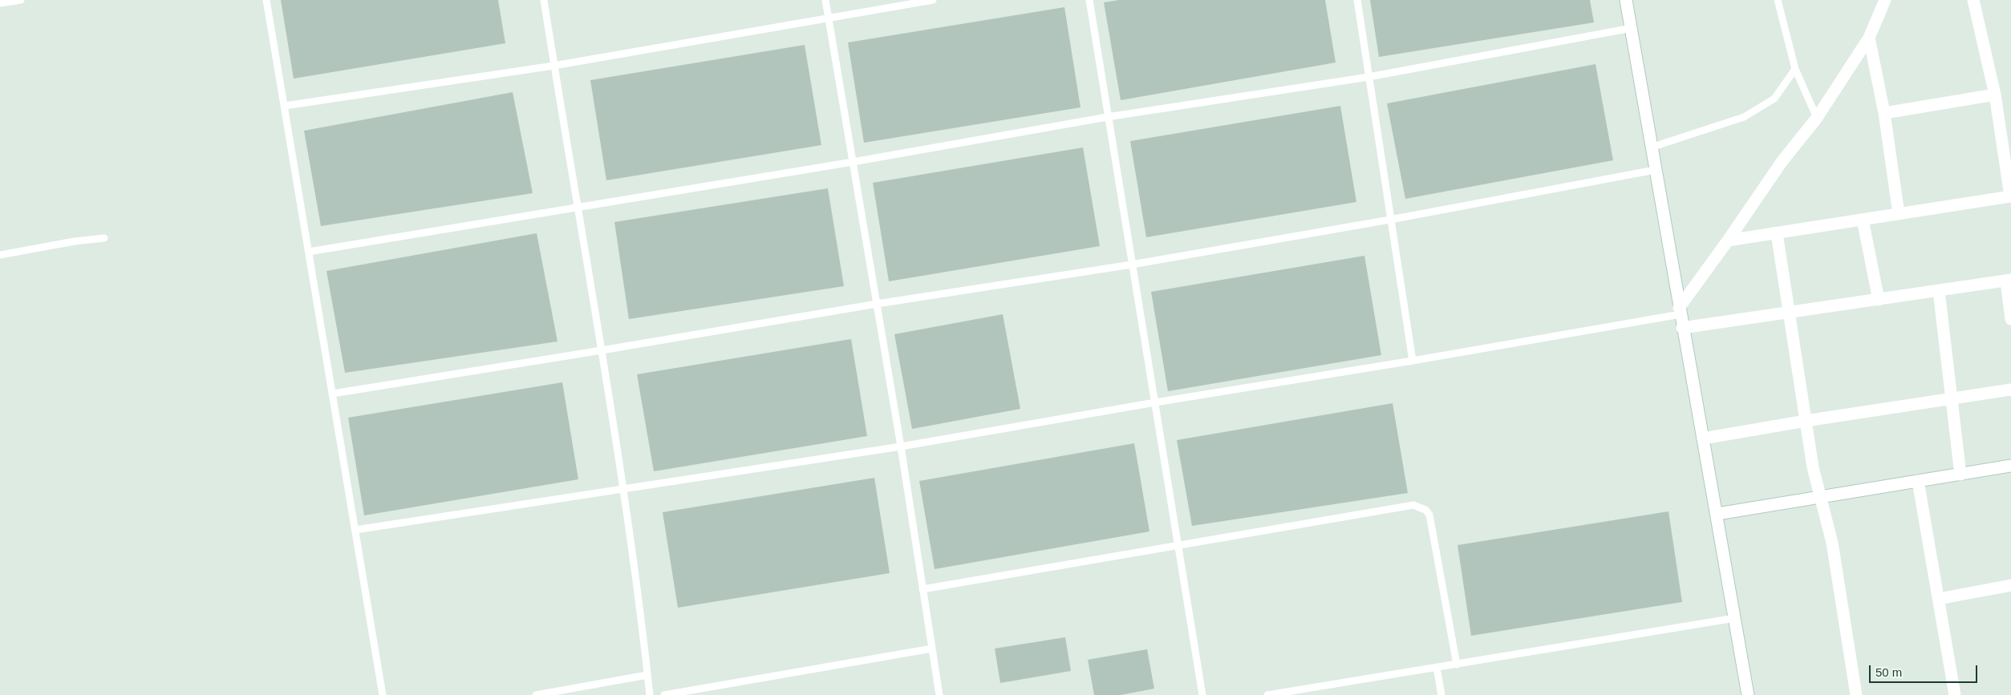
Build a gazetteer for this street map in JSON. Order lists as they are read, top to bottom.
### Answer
{
  "scale_bar": "50 m"
}
